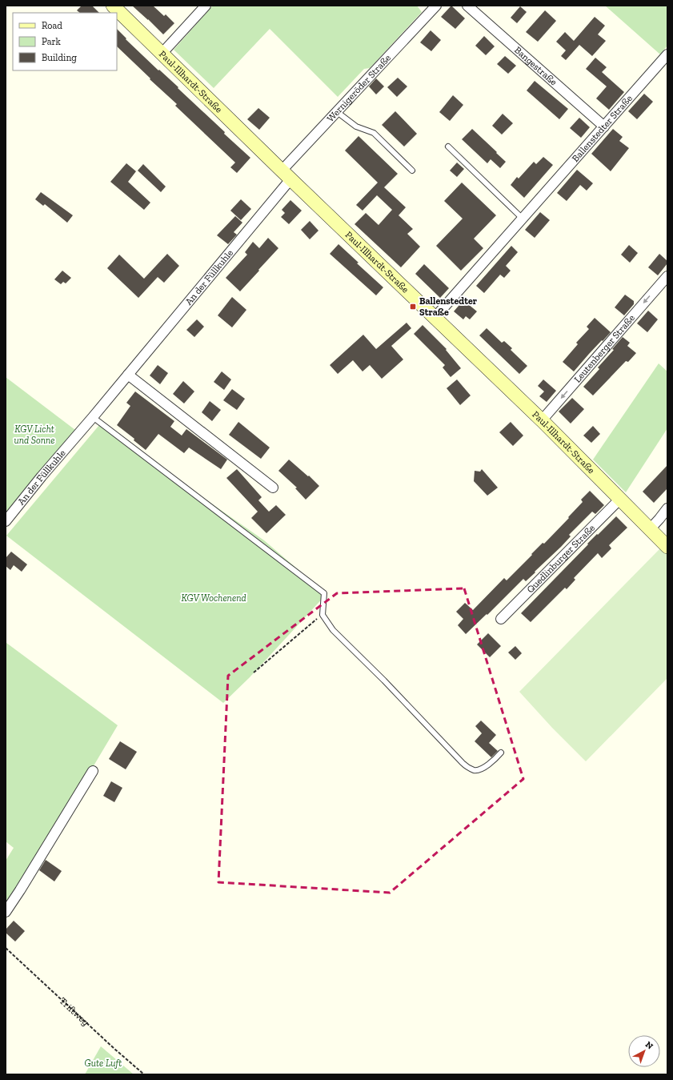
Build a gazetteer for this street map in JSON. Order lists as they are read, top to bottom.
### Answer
{
  "streets": {
    "street": [
      "Bangestraße",
      "Paul-Illhardt-Straße",
      "Wernigeröder Straße",
      "Ballenstedter Straße",
      "An der Füllkuhle",
      "Leutenberger Straße",
      "Quedlinburger Straße"
    ],
    "path": ["Triftweg"]
  },
  "crossings": [
    ["Bangestraße", "Ballenstedter Straße"],
    ["Paul-Illhardt-Straße", "Wernigeröder Straße"],
    ["Paul-Illhardt-Straße", "Ballenstedter Straße"],
    ["Paul-Illhardt-Straße", "An der Füllkuhle"],
    ["Paul-Illhardt-Straße", "Leutenberger Straße"],
    ["Paul-Illhardt-Straße", "Quedlinburger Straße"],
    ["Wernigeröder Straße", "An der Füllkuhle"]
  ],
  "one_way": ["Leutenberger Straße"],
  "parks": ["KGV Licht und Sonne", "KGV Wochenend", "Gute Luft"],
  "places": {
    "transit": ["Ballenstedter Straße"]
  },
  "legend": ["Road", "Park", "Building"],
  "north": "top right"
}
